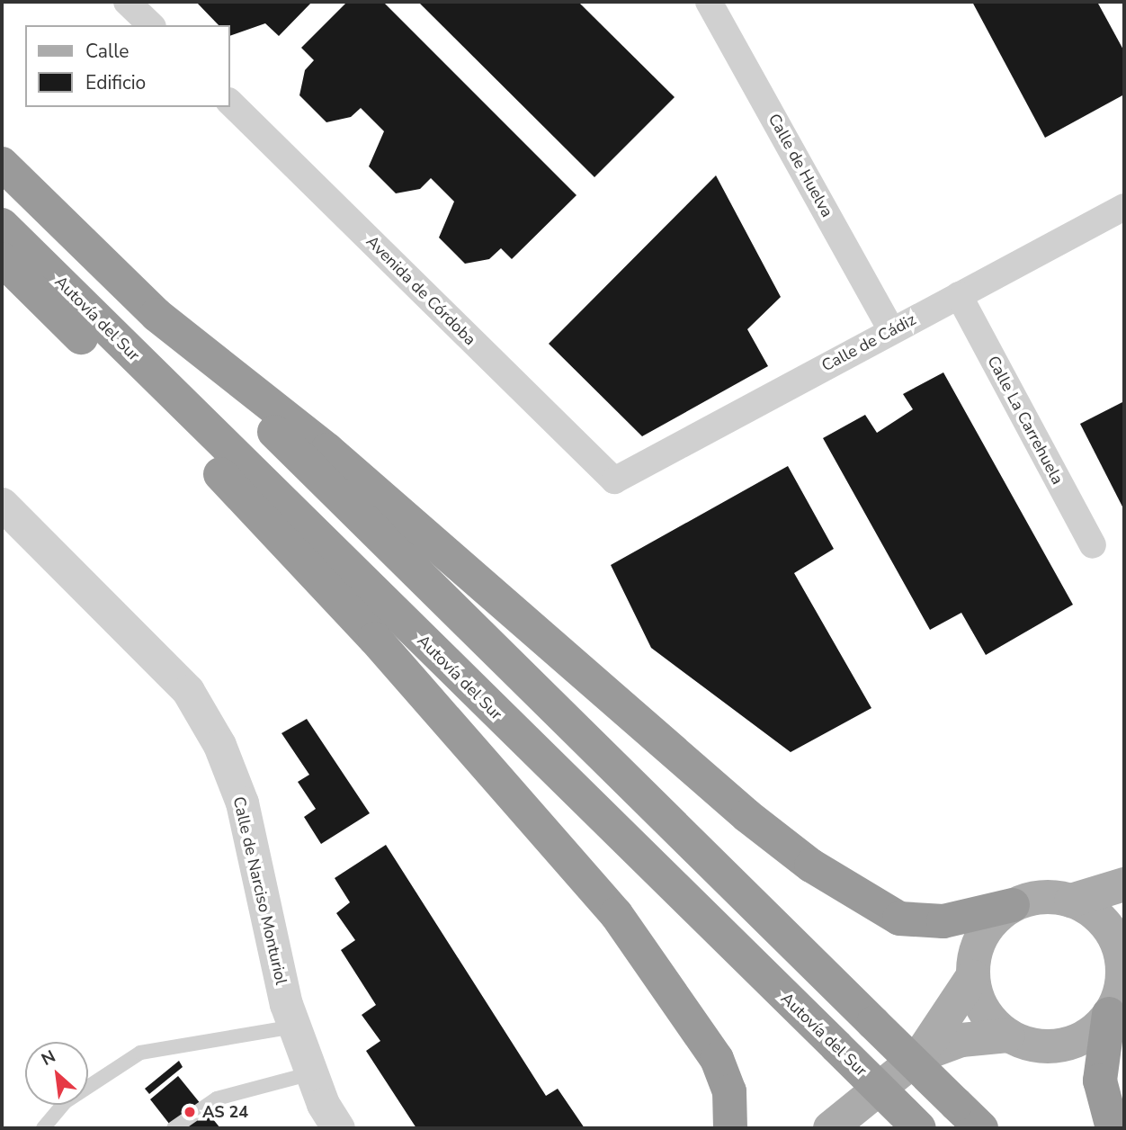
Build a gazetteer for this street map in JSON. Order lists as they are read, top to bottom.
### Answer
{
  "streets": {
    "highway": ["Autovía del Sur"],
    "street": [
      "Calle de Huelva",
      "Avenida de Córdoba",
      "Calle de Cádiz",
      "Calle La Carrehuela",
      "Calle de Narciso Monturiol"
    ]
  },
  "crossings": [
    ["Calle de Huelva", "Calle de Cádiz"],
    ["Avenida de Córdoba", "Calle de Cádiz"],
    ["Calle de Cádiz", "Calle La Carrehuela"]
  ],
  "places": ["AS 24"],
  "legend": ["Calle", "Edificio"],
  "north": "top left"
}
